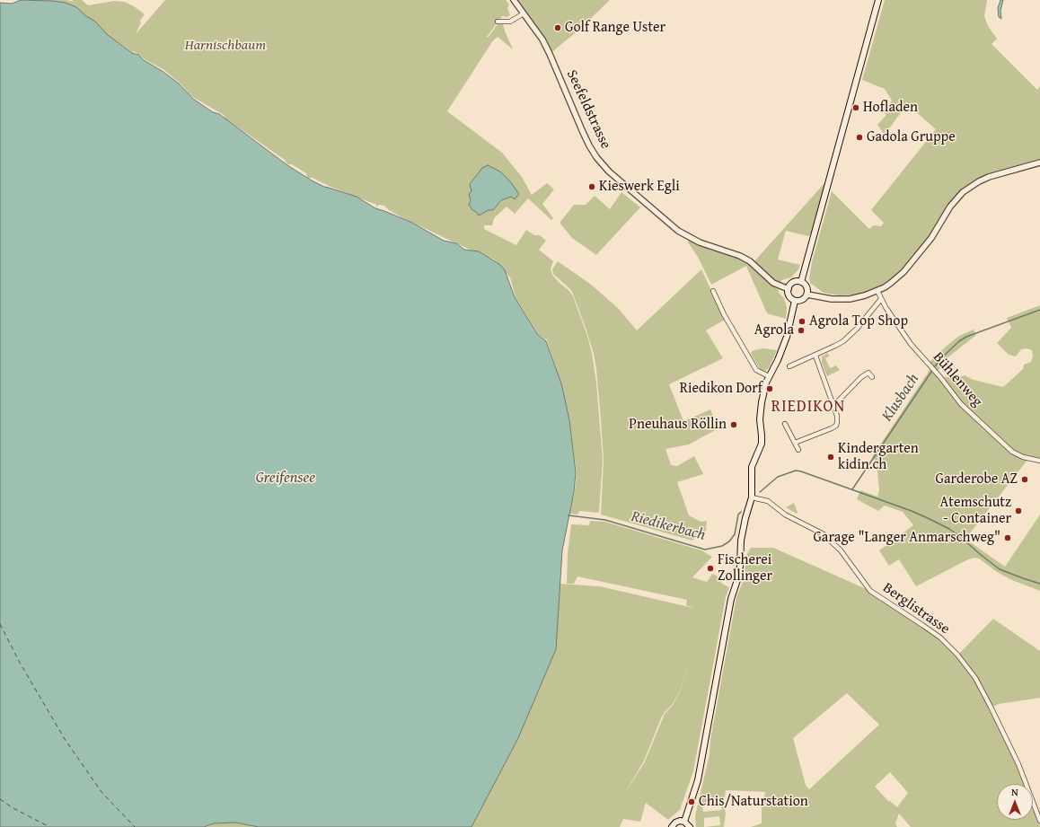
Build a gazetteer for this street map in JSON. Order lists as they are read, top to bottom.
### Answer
{
  "streets": {
    "street": ["Seefeldstrasse", "Bühlenweg", "Berglistrasse"]
  },
  "districts": ["RIEDIKON"],
  "water": ["Klusbach", "Greifensee", "Riedikerbach"],
  "parks": ["Harnischbaum"],
  "places": [
    "Golf Range Uster",
    "Hofladen",
    "Gadola Gruppe",
    "Kieswerk Egli",
    "Agrola Top Shop",
    "Agrola",
    "Riedikon Dorf",
    "Pneuhaus Röllin",
    "Kindergarten kidin.ch",
    "Garderobe AZ",
    "Atemschutz - Container",
    "Garage \"Langer Anmarschweg\"",
    "Fischerei Zollinger",
    "Chis/Naturstation"
  ],
  "north": "top"
}
